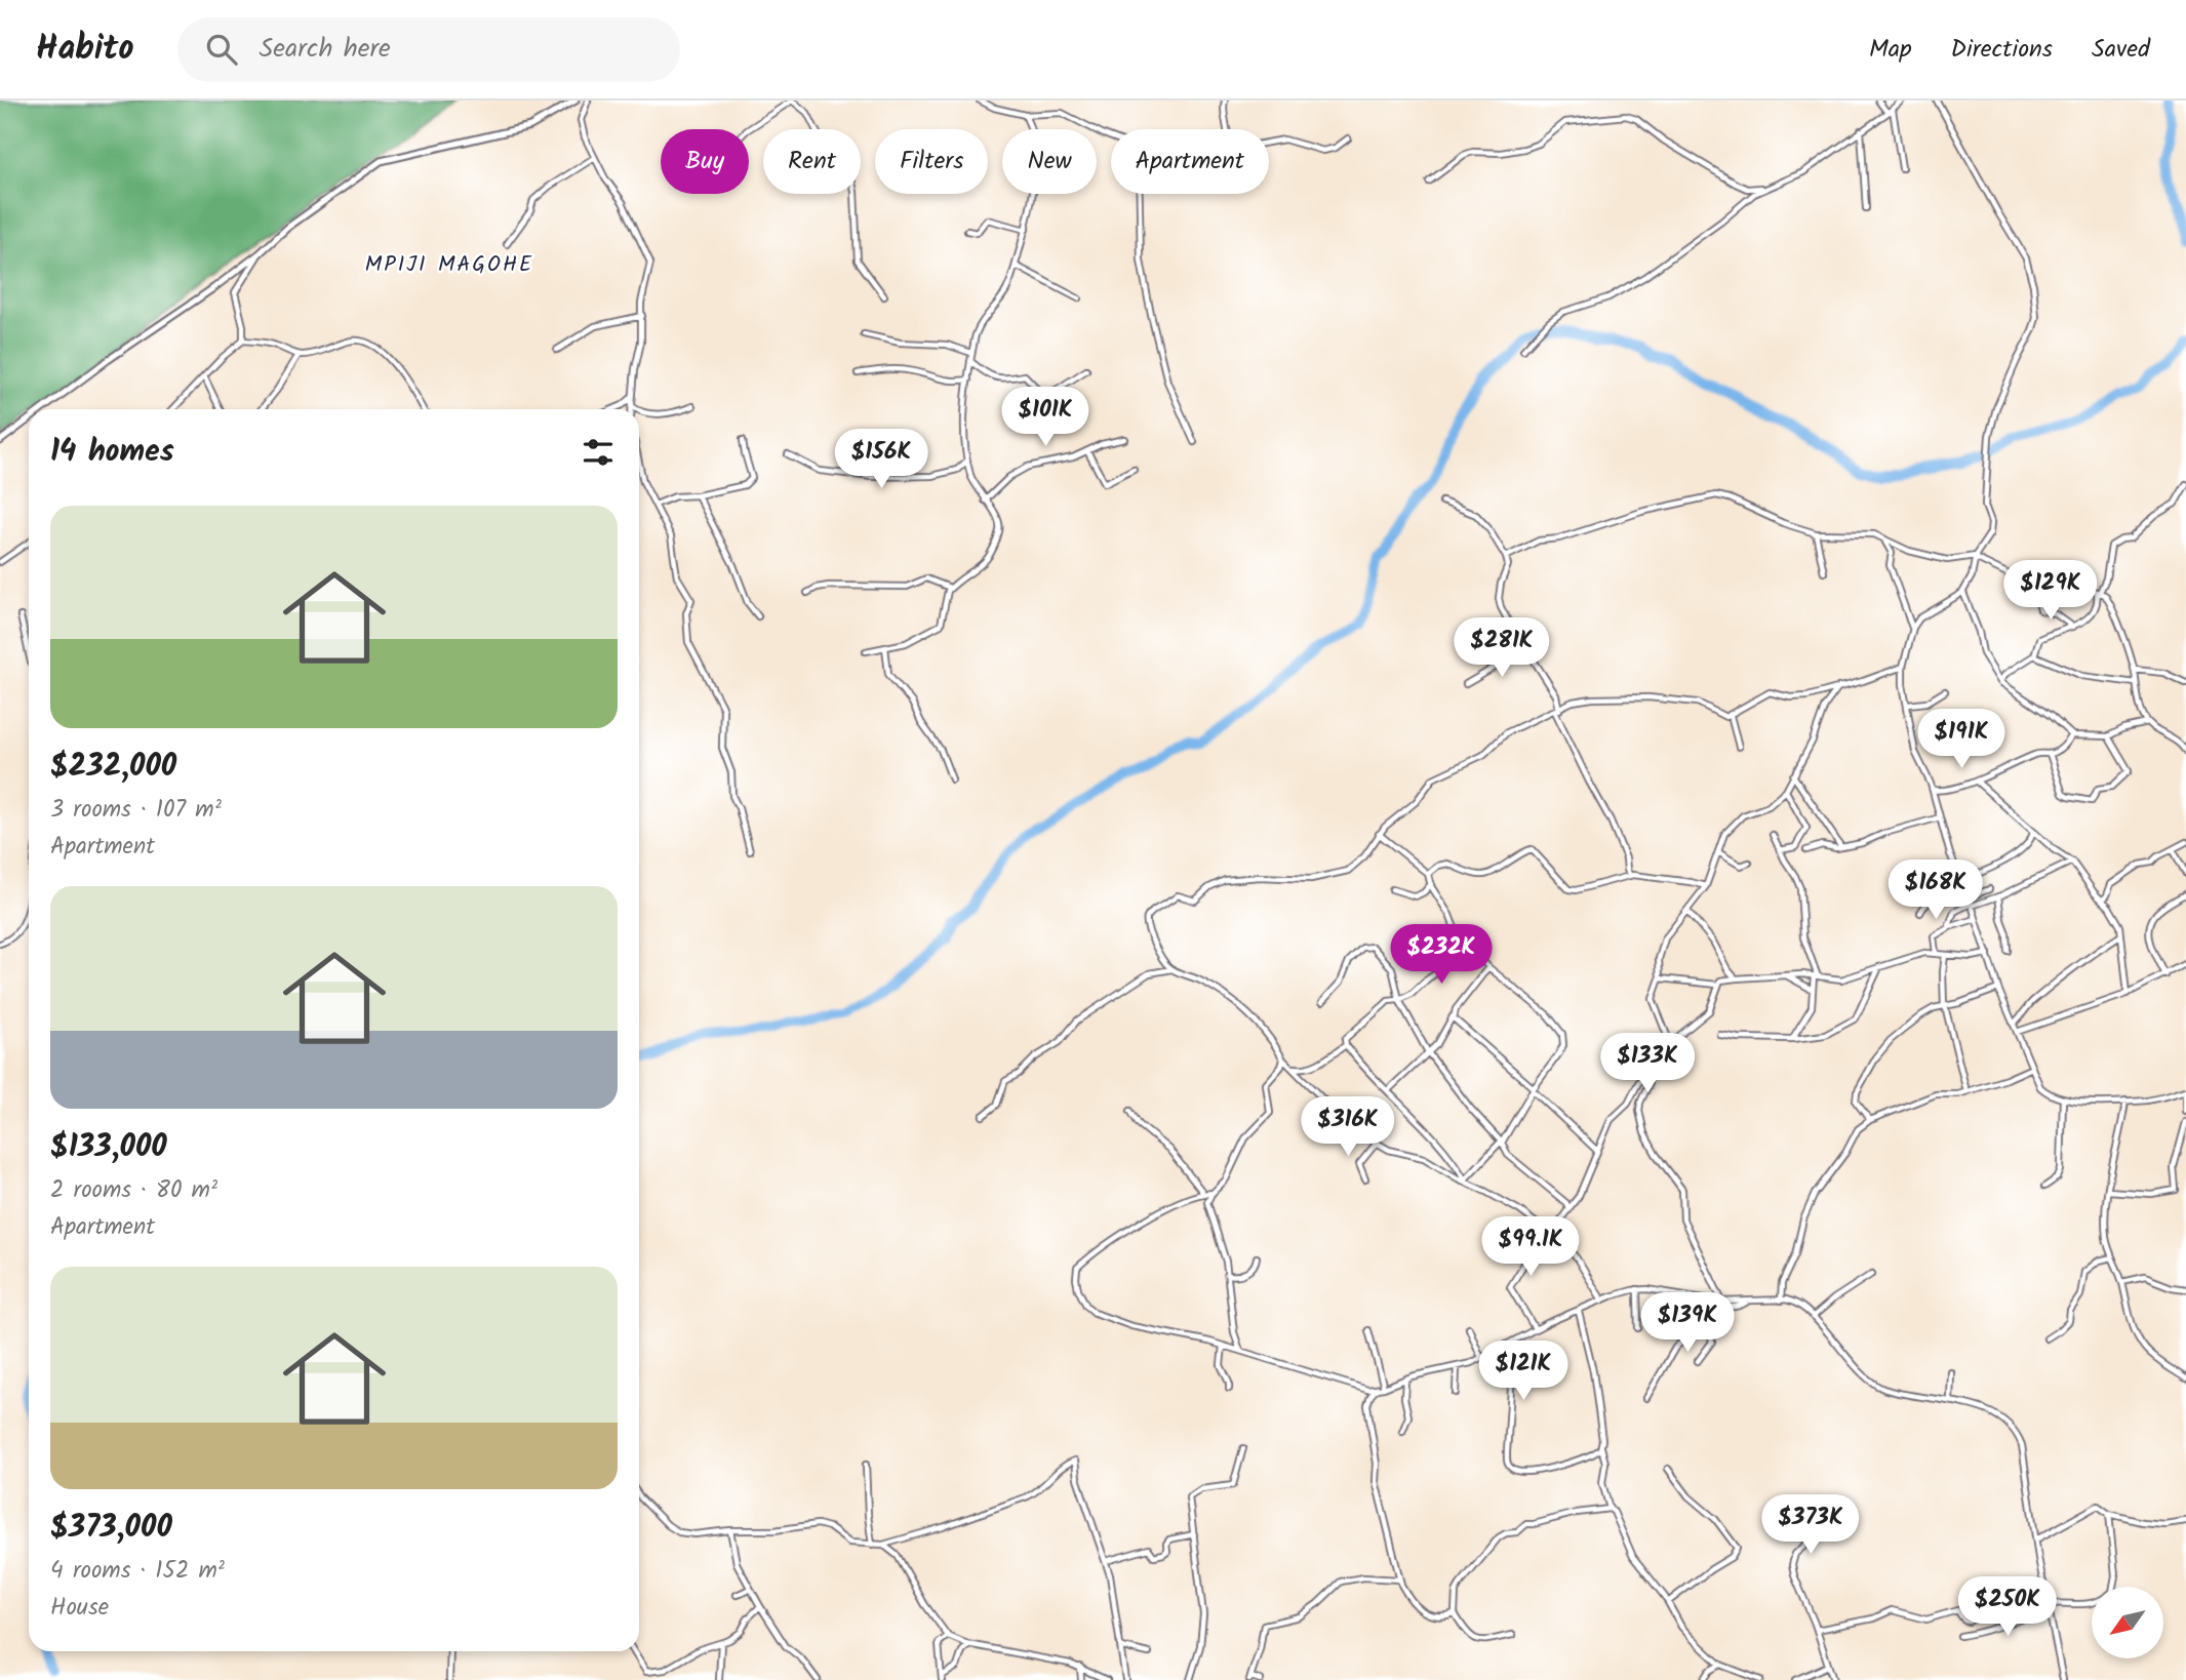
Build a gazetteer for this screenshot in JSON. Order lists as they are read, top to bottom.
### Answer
{
  "districts": ["MPIJI MAGOHE"],
  "north": "bottom left",
  "page": {
    "header": "Habito",
    "search": "Search here",
    "nav": ["Map", "Directions", "Saved"],
    "chip": [
      "Buy",
      "Rent",
      "Filters",
      "New",
      "Apartment"
    ],
    "price": [
      "$101K",
      "$156K",
      "$129K",
      "$281K",
      "$191K",
      "$168K",
      "$232K",
      "$133K",
      "$316K",
      "$99.1K",
      "$139K",
      "$121K",
      "$373K",
      "$250K"
    ],
    "heading": "14 homes",
    "list": [
      {
        "name": "$232,000",
        "note": "3 rooms · 107 m² · Apartment"
      },
      {
        "name": "$133,000",
        "note": "2 rooms · 80 m² · Apartment"
      },
      {
        "name": "$373,000",
        "note": "4 rooms · 152 m² · House"
      }
    ]
  }
}
